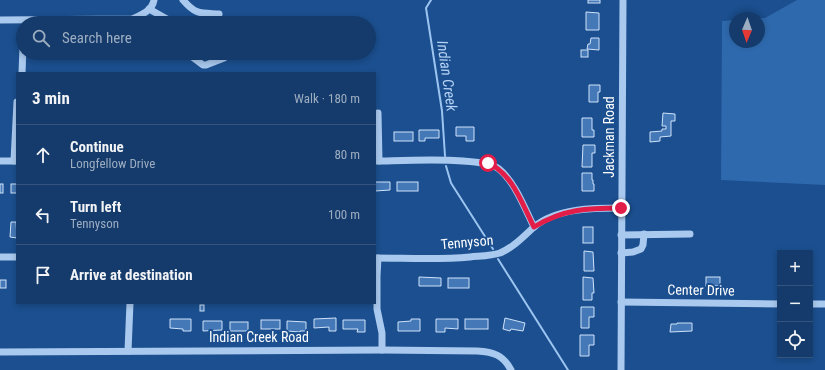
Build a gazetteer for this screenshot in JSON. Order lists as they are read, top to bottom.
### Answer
{
  "streets": {
    "street": [
      "Jackman Road",
      "Tennyson",
      "Center Drive",
      "Indian Creek Road"
    ]
  },
  "crossings": [
    ["Jackman Road", "Tennyson"],
    ["Jackman Road", "Center Drive"]
  ],
  "water": ["Indian Creek"],
  "north": "bottom",
  "page": {
    "search": "Search here",
    "heading": ["3 min", "Walk · 180 m"],
    "list": [
      ["Continue", "Longfellow Drive", "80 m"],
      ["Turn left", "Tennyson", "100 m"],
      "Arrive at destination"
    ],
    "map_buttons": ["+", "−"]
  }
}
